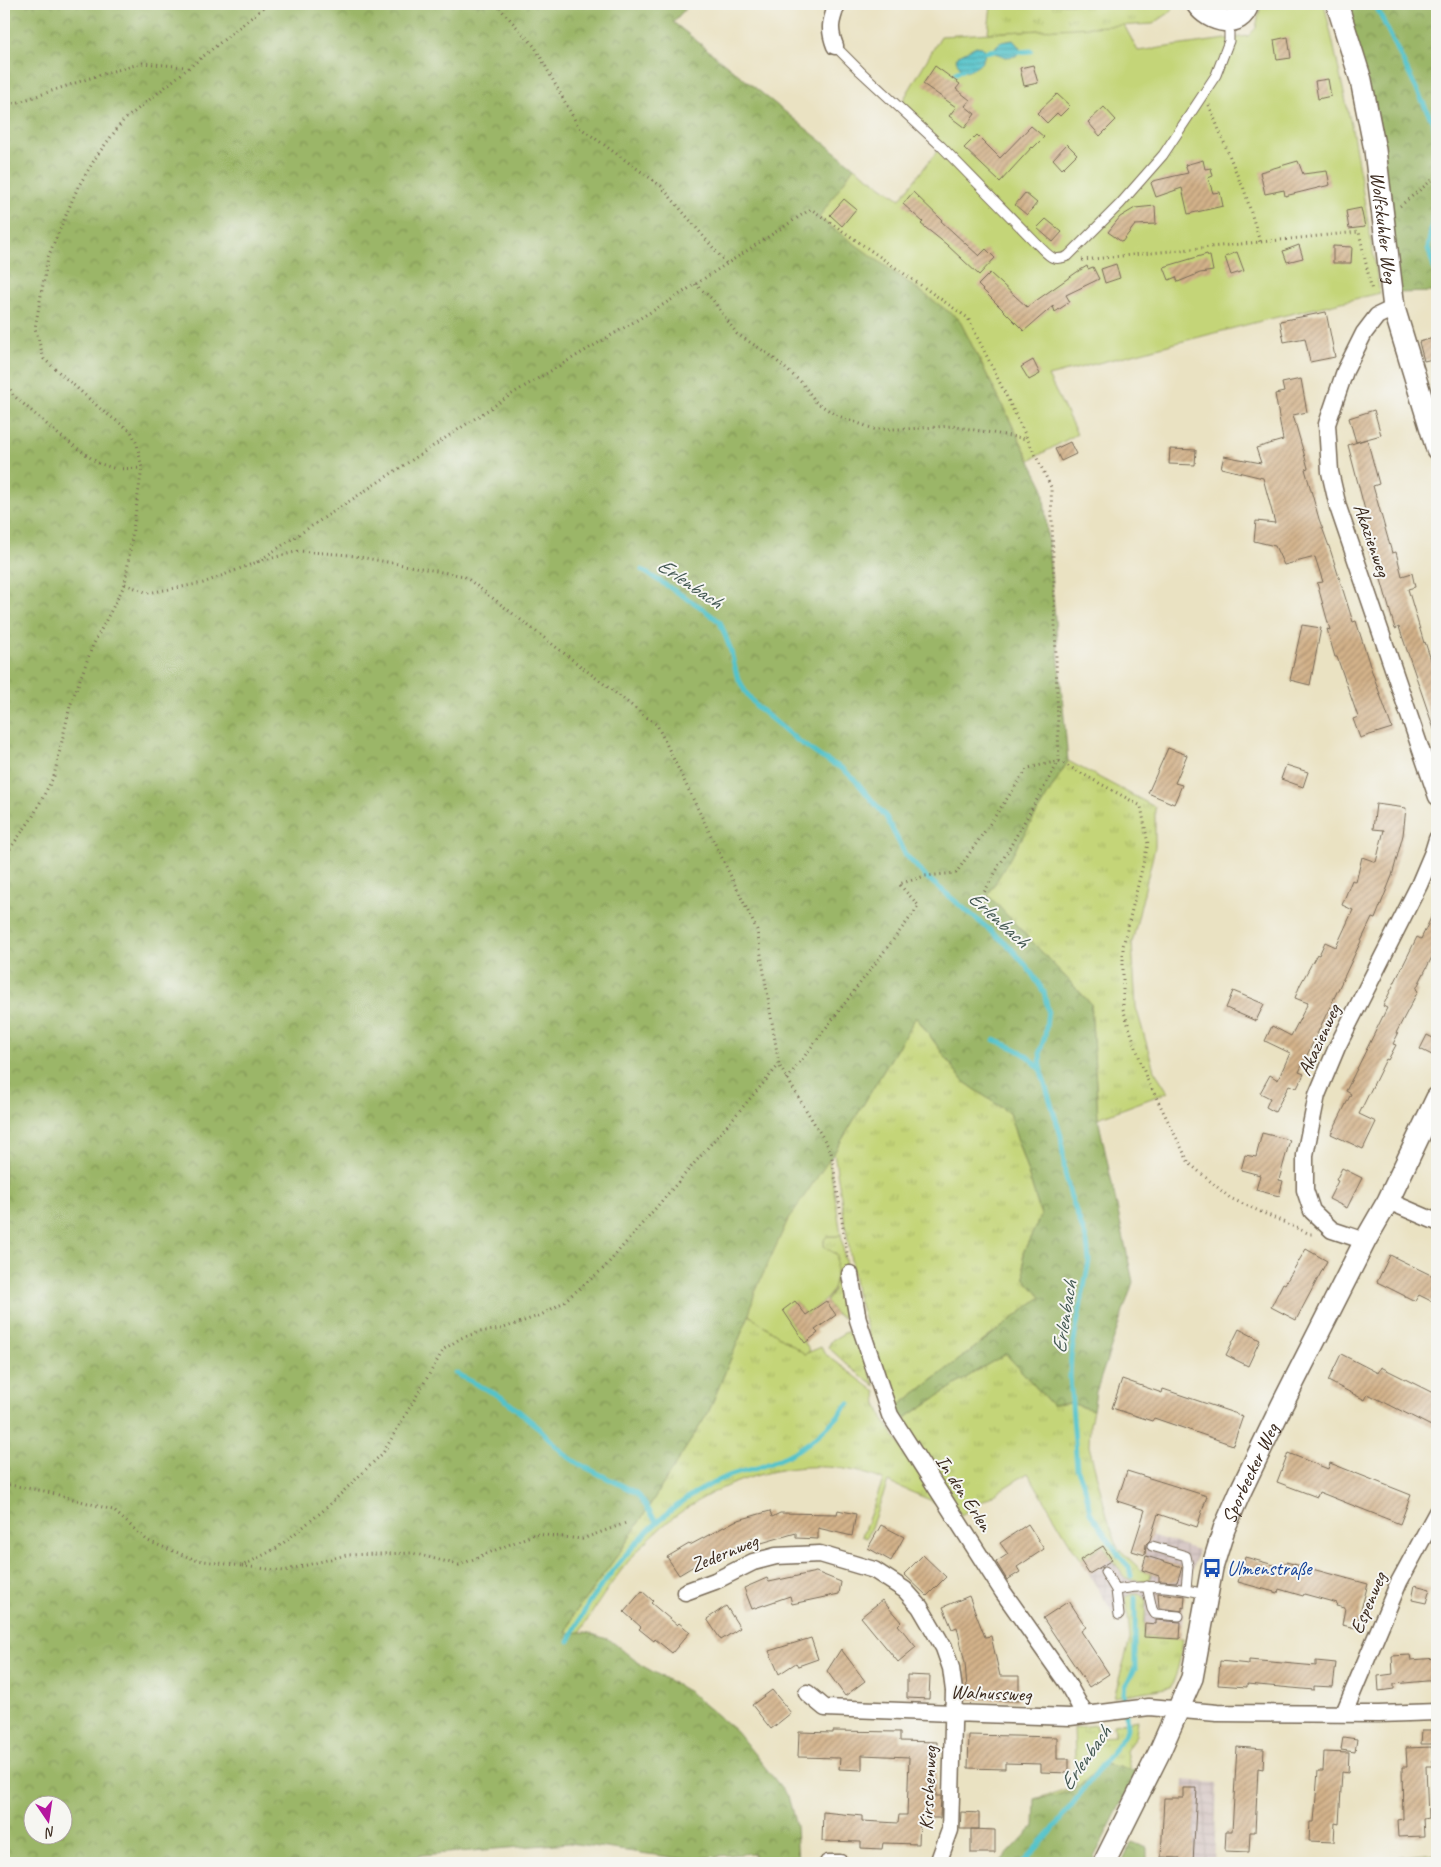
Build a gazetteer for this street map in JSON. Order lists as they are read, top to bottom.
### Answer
{
  "streets": {
    "street": [
      "Wolfskuhler Weg",
      "Akazienweg",
      "Sporbecker Weg",
      "In den Erlen",
      "Zedernweg",
      "Espenweg",
      "Walnussweg",
      "Kirschenweg"
    ]
  },
  "crossings": [
    ["Wolfskuhler Weg", "Akazienweg"],
    ["Akazienweg", "Sporbecker Weg"],
    ["Sporbecker Weg", "Walnussweg"],
    ["In den Erlen", "Walnussweg"],
    ["Zedernweg", "Walnussweg"],
    ["Zedernweg", "Kirschenweg"],
    ["Walnussweg", "Kirschenweg"]
  ],
  "water": ["Erlenbach"],
  "places": {
    "bus stop": ["Ulmenstraße"]
  },
  "north": "bottom"
}
